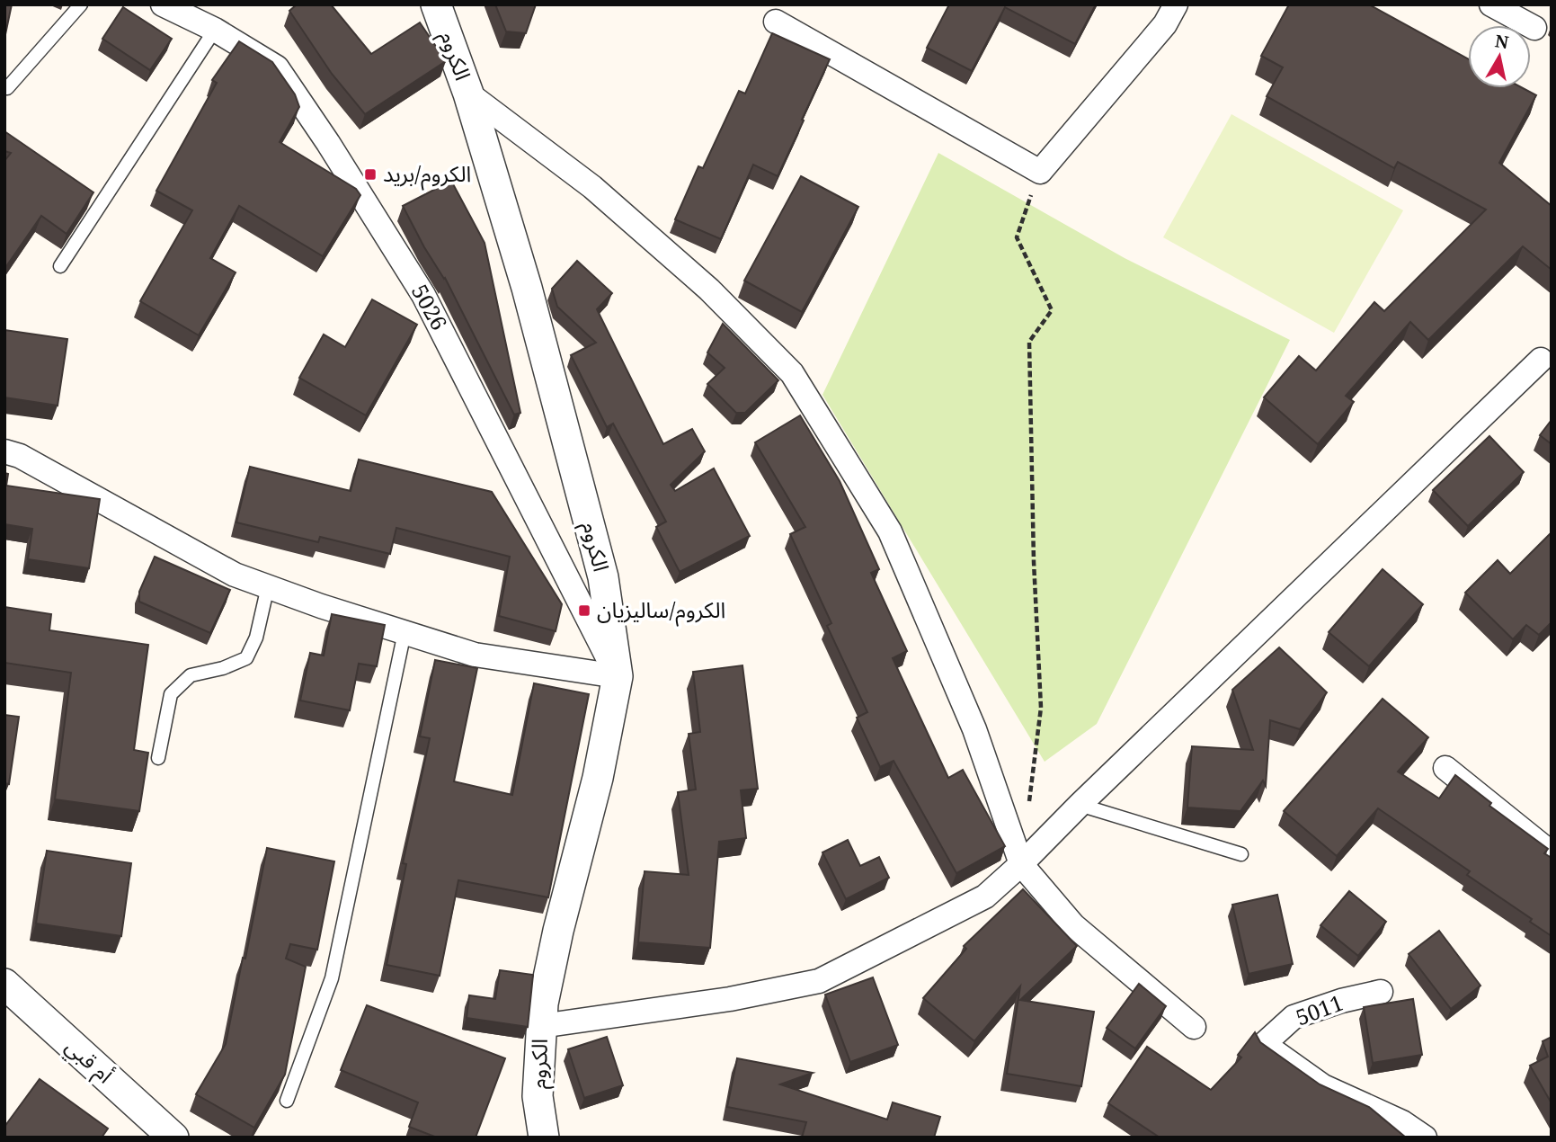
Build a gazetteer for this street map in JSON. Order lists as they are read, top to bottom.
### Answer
{
  "streets": {
    "street": [
      "الكروم",
      "5026",
      "5011",
      "أم قبي"
    ]
  },
  "crossings": [
    ["الكروم", "5026"]
  ],
  "places": {
    "transit": ["الكروم/بريد", "الكروم/ساليزيان"]
  },
  "north": "top"
}
